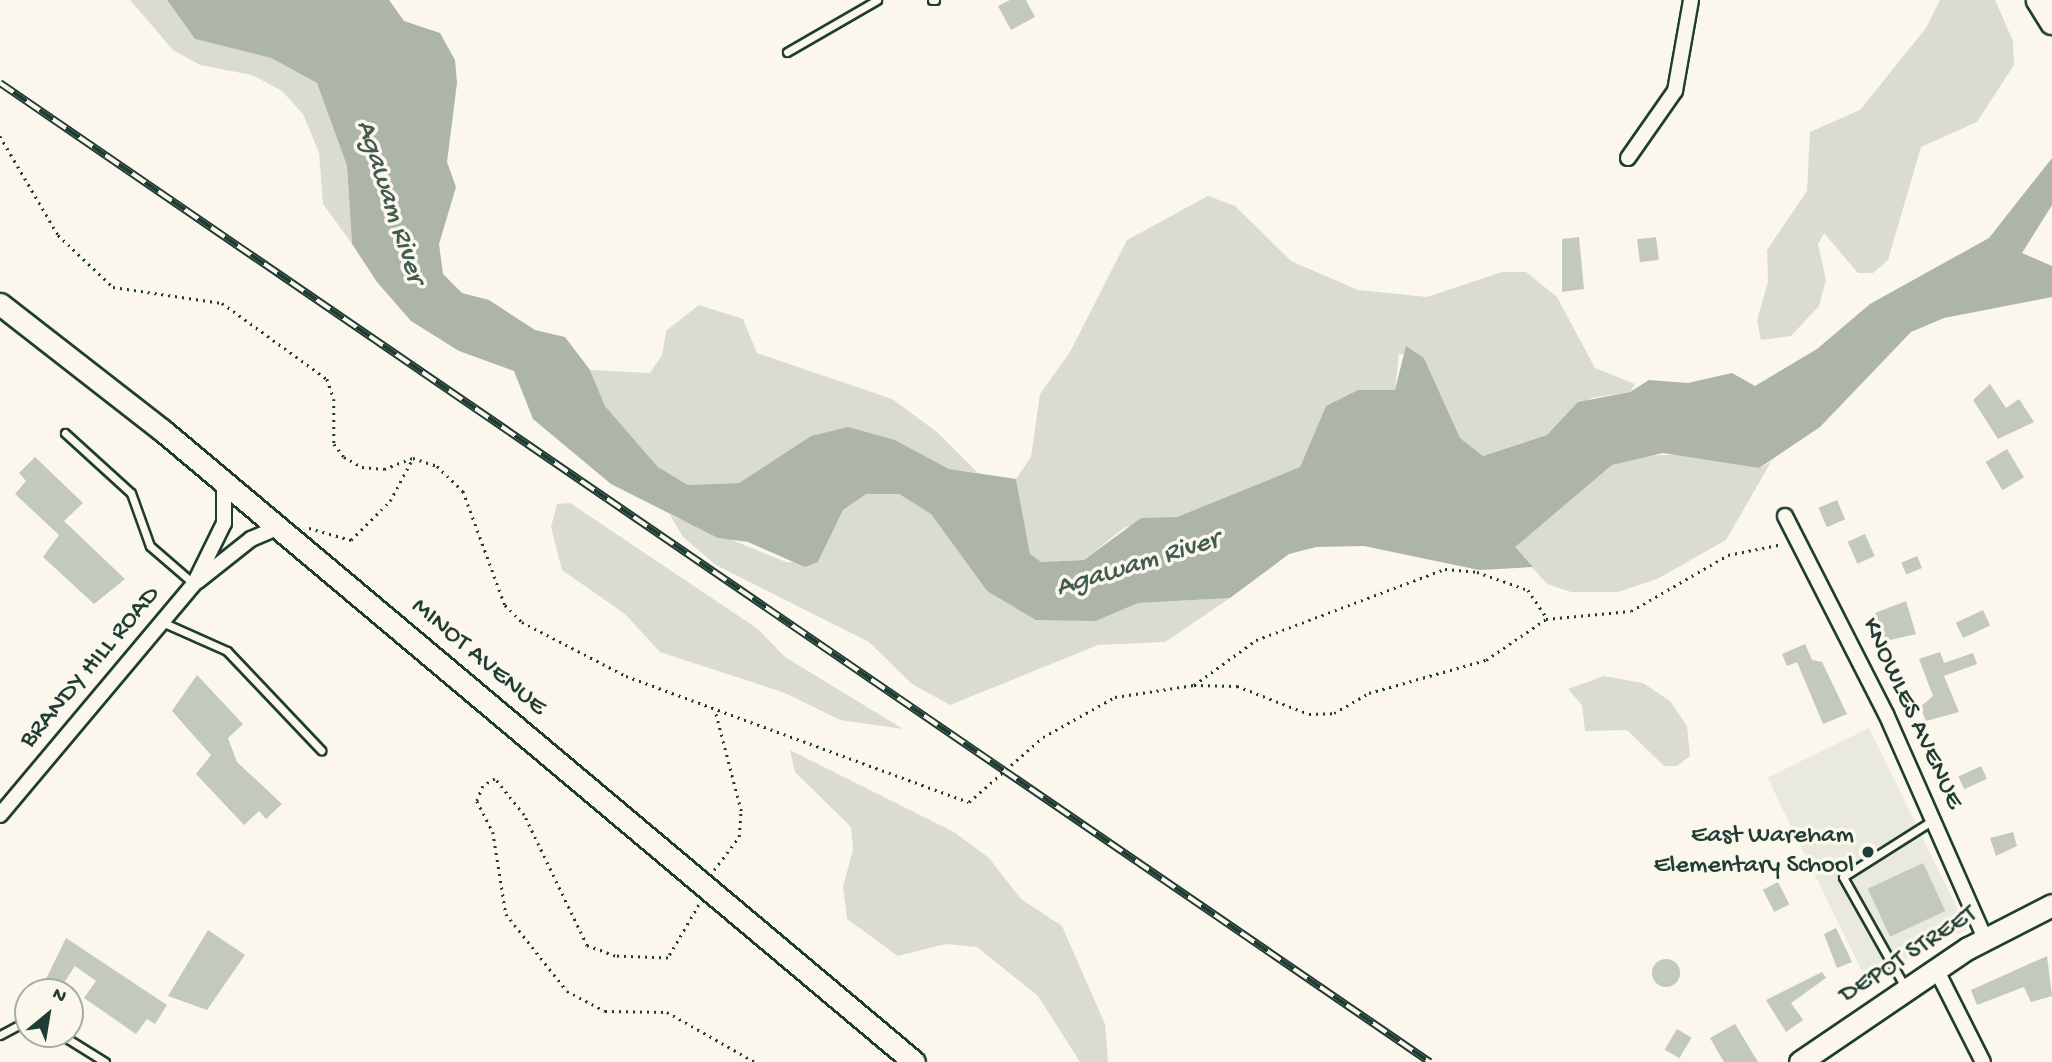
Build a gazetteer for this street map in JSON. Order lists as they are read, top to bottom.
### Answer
{
  "streets": {
    "main road": ["MINOT AVENUE", "DEPOT STREET"],
    "street": ["BRANDY HILL ROAD", "KNOWLES AVENUE"]
  },
  "crossings": [
    ["MINOT AVENUE", "BRANDY HILL ROAD"],
    ["KNOWLES AVENUE", "DEPOT STREET"]
  ],
  "water": ["Agawam River"],
  "places": ["East Wareham Elementary School"],
  "north": "top right"
}
